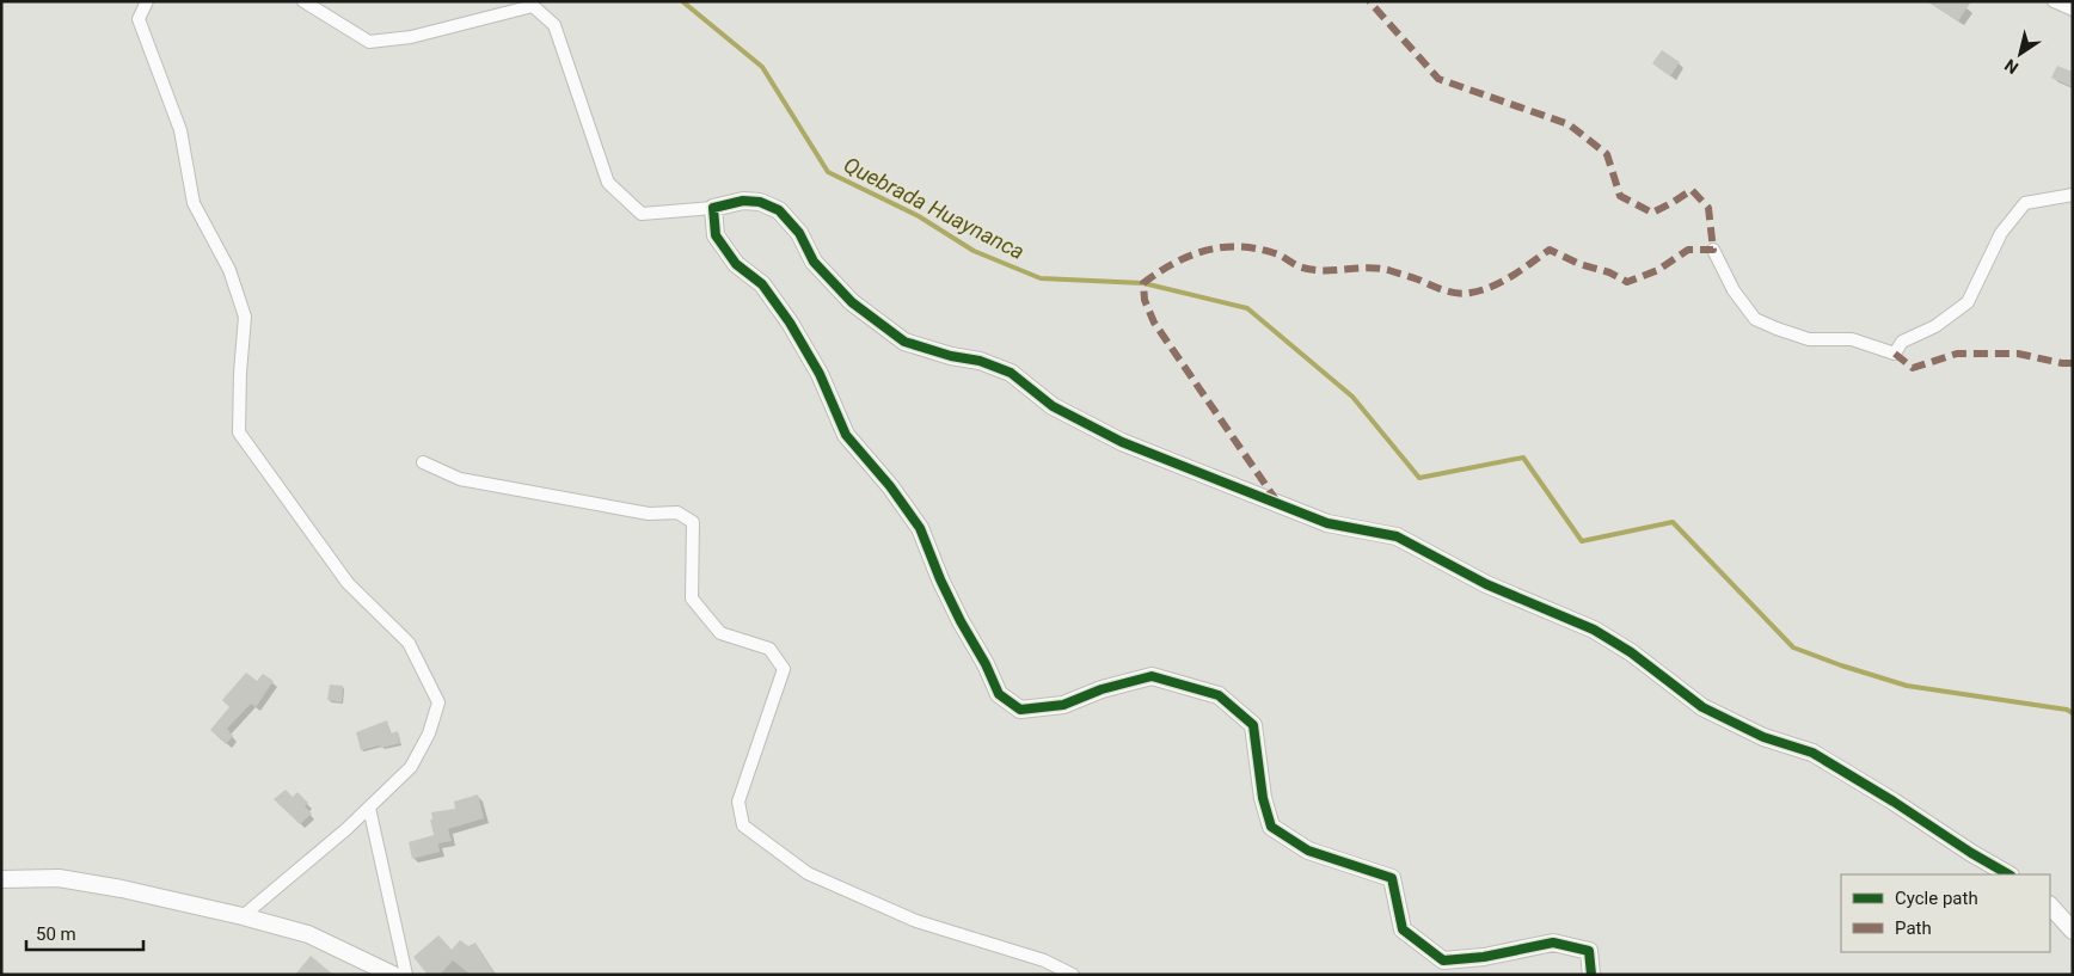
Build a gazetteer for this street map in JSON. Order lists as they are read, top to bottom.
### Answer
{
  "water": ["Quebrada Huaynanca"],
  "legend": ["Cycle path", "Path"],
  "scale_bar": "50 m",
  "north": "bottom left"
}
